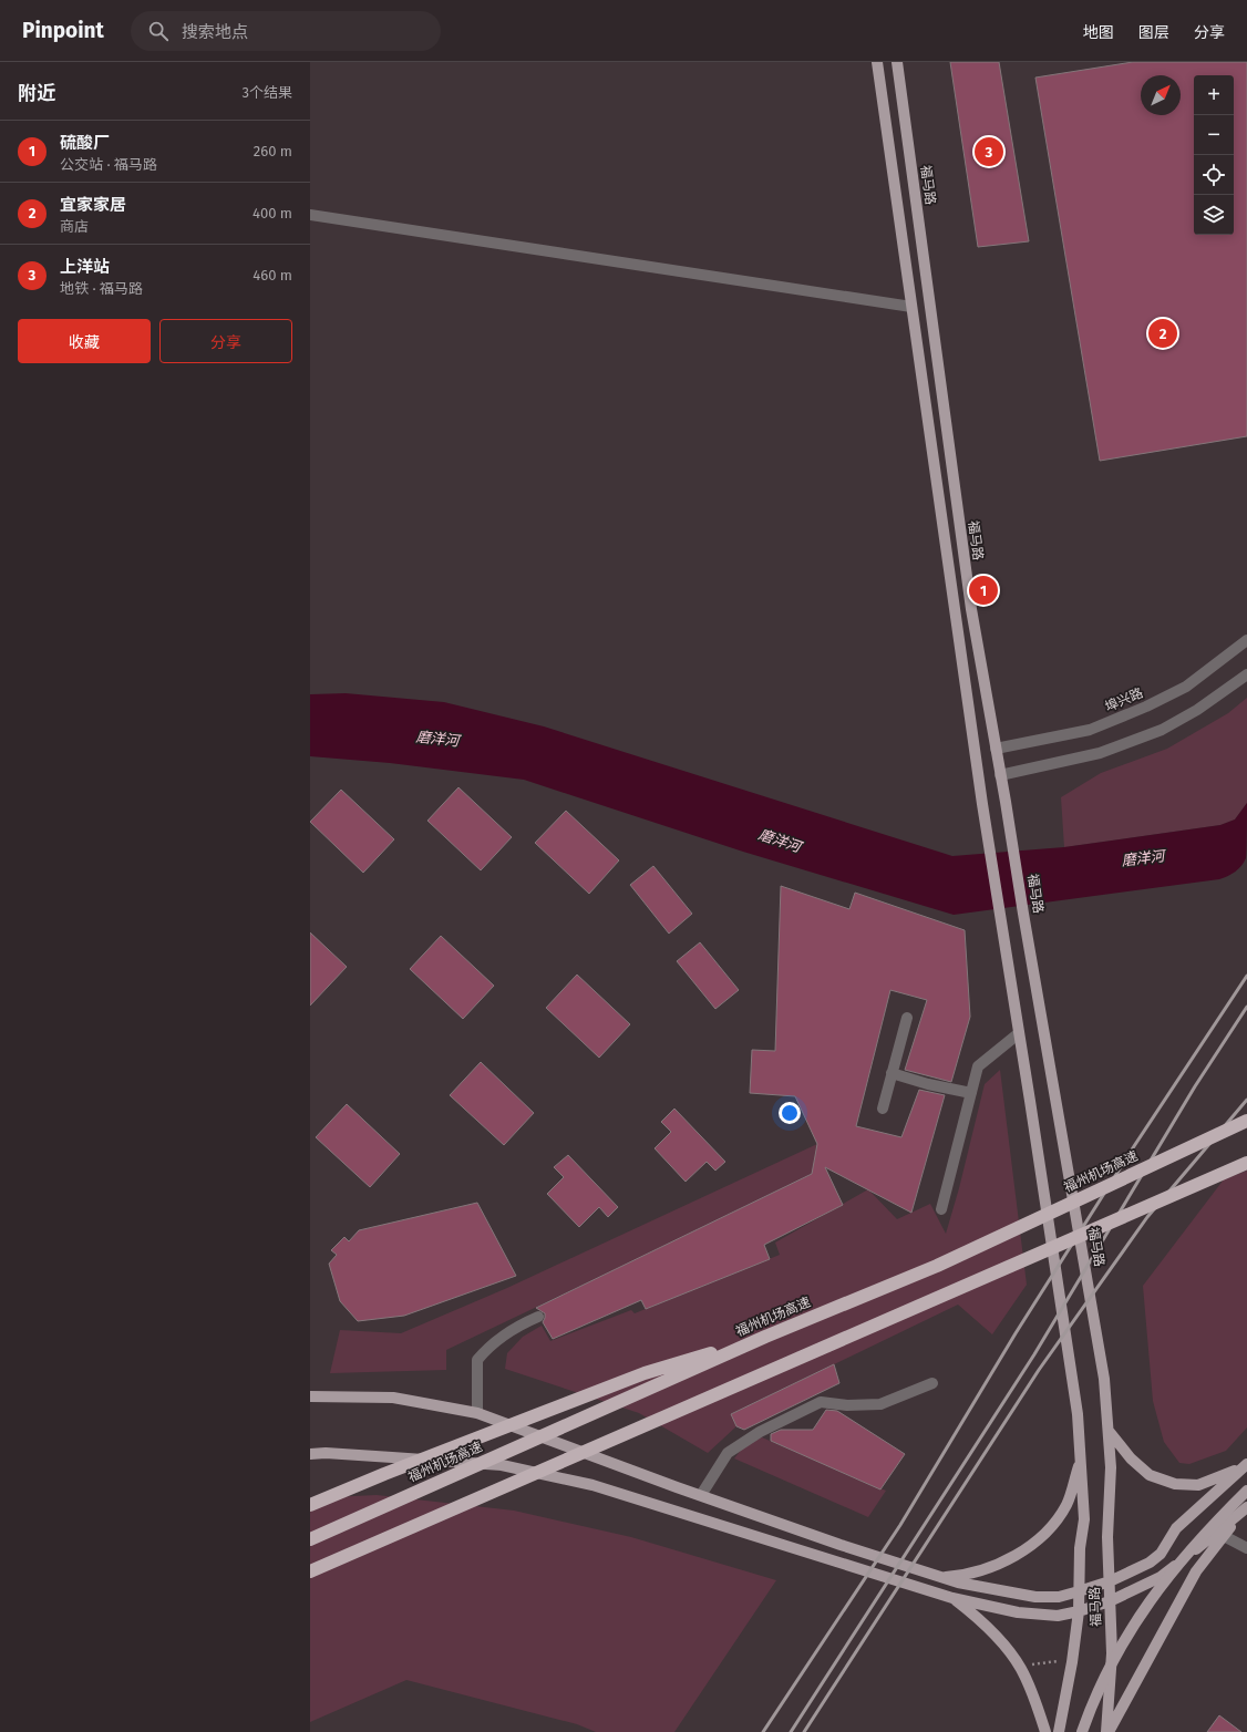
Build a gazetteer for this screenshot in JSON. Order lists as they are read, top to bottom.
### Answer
{
  "streets": {
    "highway": ["福州机场高速"],
    "main road": ["福马路"],
    "street": ["埠兴路"]
  },
  "crossings": [
    ["福马路", "埠兴路"]
  ],
  "water": ["磨洋河"],
  "north": "top right",
  "page": {
    "header": "Pinpoint",
    "search": "搜索地点",
    "nav": ["地图", "图层", "分享"],
    "heading": ["附近", "3个结果"],
    "map_buttons": ["+", "−"],
    "list": [
      {
        "mark": "1",
        "name": "硫酸厂",
        "note": "公交站 · 福马路",
        "value": "260 m"
      },
      {
        "mark": "2",
        "name": "宜家家居",
        "note": "商店",
        "value": "400 m"
      },
      {
        "mark": "3",
        "name": "上洋站",
        "note": "地铁 · 福马路",
        "value": "460 m"
      }
    ],
    "pins": ["3", "2", "1"],
    "buttons": ["收藏", "分享"]
  }
}
